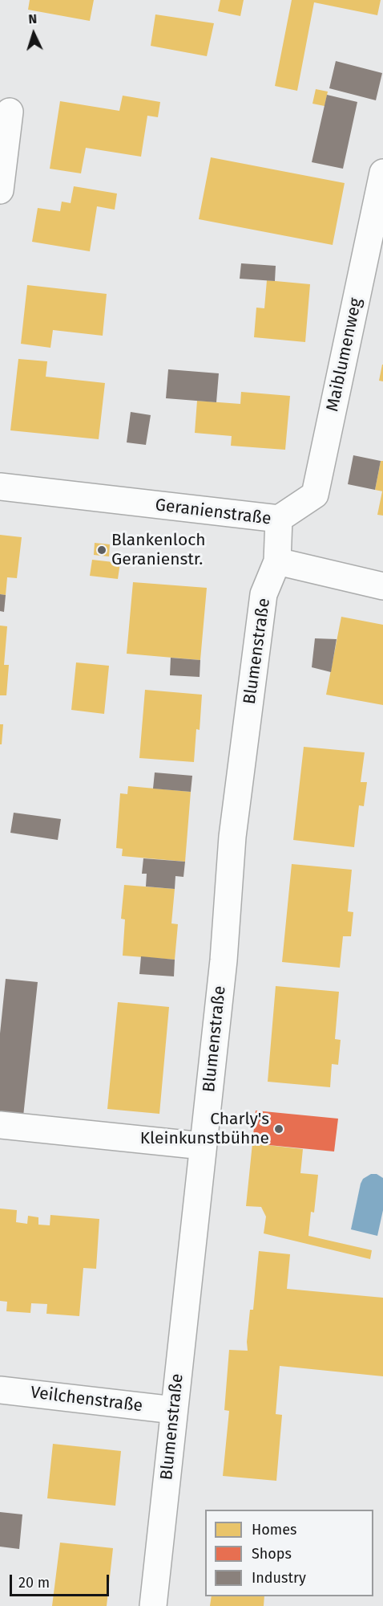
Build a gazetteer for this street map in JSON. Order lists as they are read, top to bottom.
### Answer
{
  "streets": {
    "street": [
      "Maiblumenweg",
      "Geranienstraße",
      "Blumenstraße",
      "Veilchenstraße"
    ]
  },
  "crossings": [
    ["Maiblumenweg", "Geranienstraße"],
    ["Geranienstraße", "Blumenstraße"],
    ["Blumenstraße", "Veilchenstraße"]
  ],
  "places": ["Blankenloch Geranienstr.", "Charly's Kleinkunstbühne"],
  "legend": ["Homes", "Shops", "Industry"],
  "scale_bar": "20 m",
  "north": "top"
}
